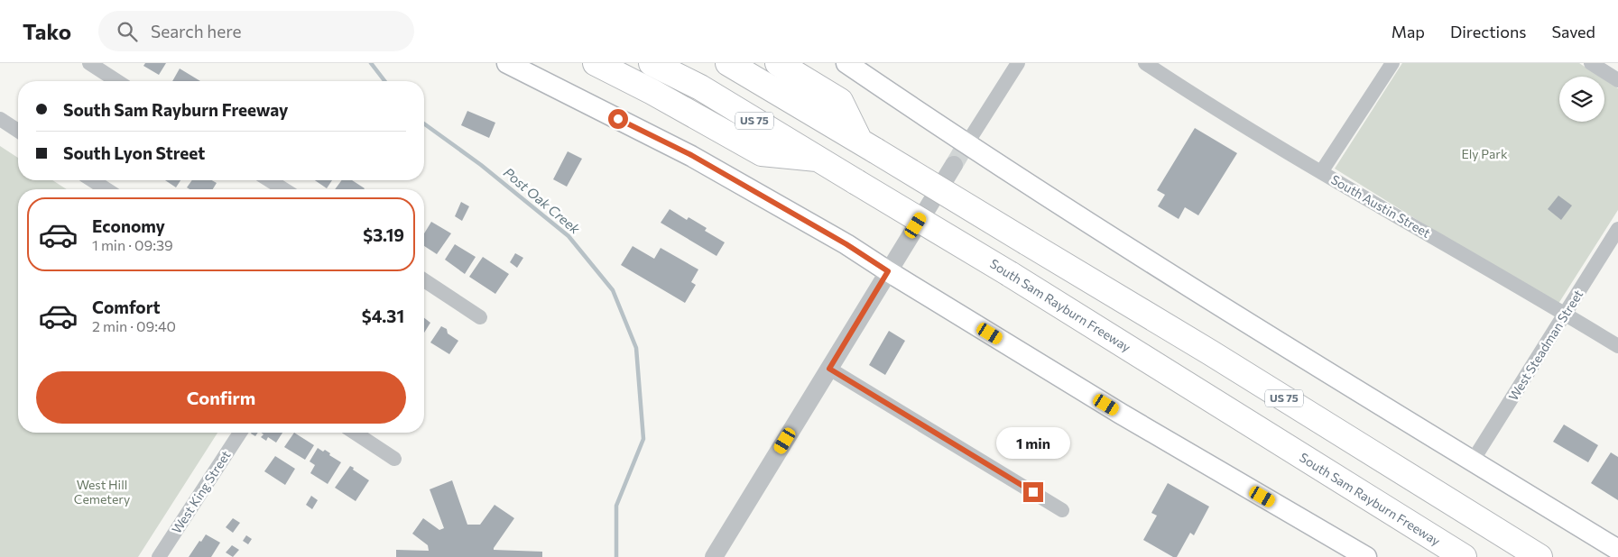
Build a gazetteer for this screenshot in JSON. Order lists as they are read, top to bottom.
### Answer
{
  "streets": {
    "highway": ["US 75", "South Sam Rayburn Freeway"],
    "street": ["South Austin Street", "West Steadman Street", "West King Street"]
  },
  "crossings": [
    ["South Austin Street", "West Steadman Street"]
  ],
  "water": ["Post Oak Creek"],
  "parks": ["Ely Park", "West Hill Cemetery"],
  "page": {
    "header": "Tako",
    "search": "Search here",
    "nav": ["Map", "Directions", "Saved"],
    "banner": ["South Sam Rayburn Freeway", "South Lyon Street"],
    "list": [
      {
        "name": "Economy",
        "note": "1 min · 09:39",
        "value": "$3.19"
      },
      {
        "name": "Comfort",
        "note": "2 min · 09:40",
        "value": "$4.31"
      }
    ],
    "buttons": "Confirm",
    "bubble": "1 min"
  }
}
